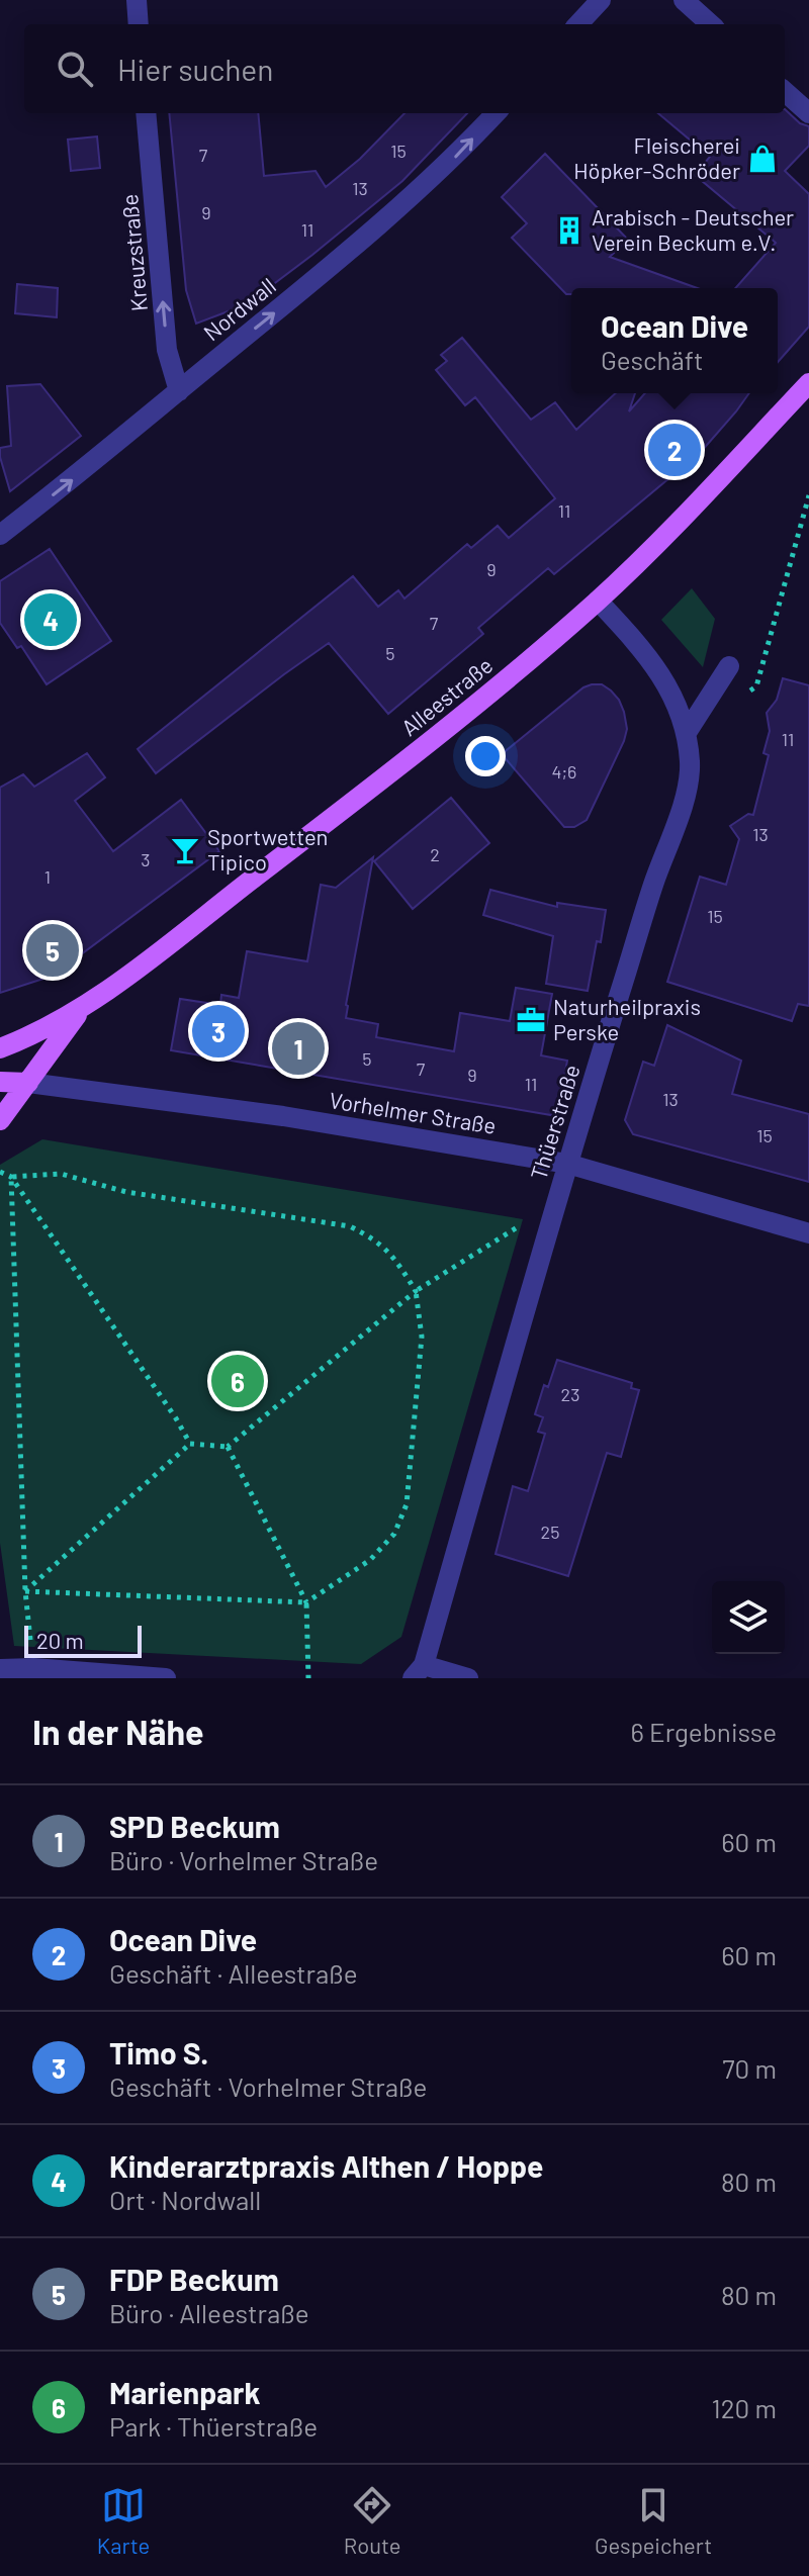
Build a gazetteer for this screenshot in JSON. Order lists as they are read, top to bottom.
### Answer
{
  "streets": {
    "main road": ["Alleestraße", "Vorhelmer Straße"],
    "street": ["Kreuzstraße", "Nordwall", "Thüerstraße"]
  },
  "crossings": [
    ["Kreuzstraße", "Nordwall"],
    ["Alleestraße", "Vorhelmer Straße"],
    ["Alleestraße", "Thüerstraße"],
    ["Vorhelmer Straße", "Thüerstraße"]
  ],
  "one_way": ["Kreuzstraße", "Nordwall"],
  "places": {
    "shop": ["Fleischerei Höpker-Schröder"],
    "building": ["Arabisch - Deutscher Verein Beckum e.V."],
    "bar": ["Sportwetten Tipico"],
    "office": ["Naturheilpraxis Perske"]
  },
  "house_numbers": [
    "15",
    "7",
    "13",
    "9",
    "11",
    "11",
    "9",
    "7",
    "5",
    "11",
    "4;6",
    "13",
    "2",
    "3",
    "1",
    "15",
    "5",
    "7",
    "9",
    "11",
    "13",
    "15",
    "23",
    "25"
  ],
  "scale_bar": "20 m",
  "page": {
    "search": "Hier suchen",
    "popup": ["Ocean Dive", "Geschäft"],
    "pins": [
      "2",
      "4",
      "5",
      "3",
      "1",
      "6"
    ],
    "scale": "20 m",
    "heading": ["In der Nähe", "6 Ergebnisse"],
    "list": [
      {
        "mark": "1",
        "name": "SPD Beckum",
        "note": "Büro · Vorhelmer Straße",
        "value": "60 m"
      },
      {
        "mark": "2",
        "name": "Ocean Dive",
        "note": "Geschäft · Alleestraße",
        "value": "60 m"
      },
      {
        "mark": "3",
        "name": "Timo S.",
        "note": "Geschäft · Vorhelmer Straße",
        "value": "70 m"
      },
      {
        "mark": "4",
        "name": "Kinderarztpraxis Althen / Hoppe",
        "note": "Ort · Nordwall",
        "value": "80 m"
      },
      {
        "mark": "5",
        "name": "FDP Beckum",
        "note": "Büro · Alleestraße",
        "value": "80 m"
      },
      {
        "mark": "6",
        "name": "Marienpark",
        "note": "Park · Thüerstraße",
        "value": "120 m"
      }
    ],
    "nav": ["Karte", "Route", "Gespeichert"]
  }
}
